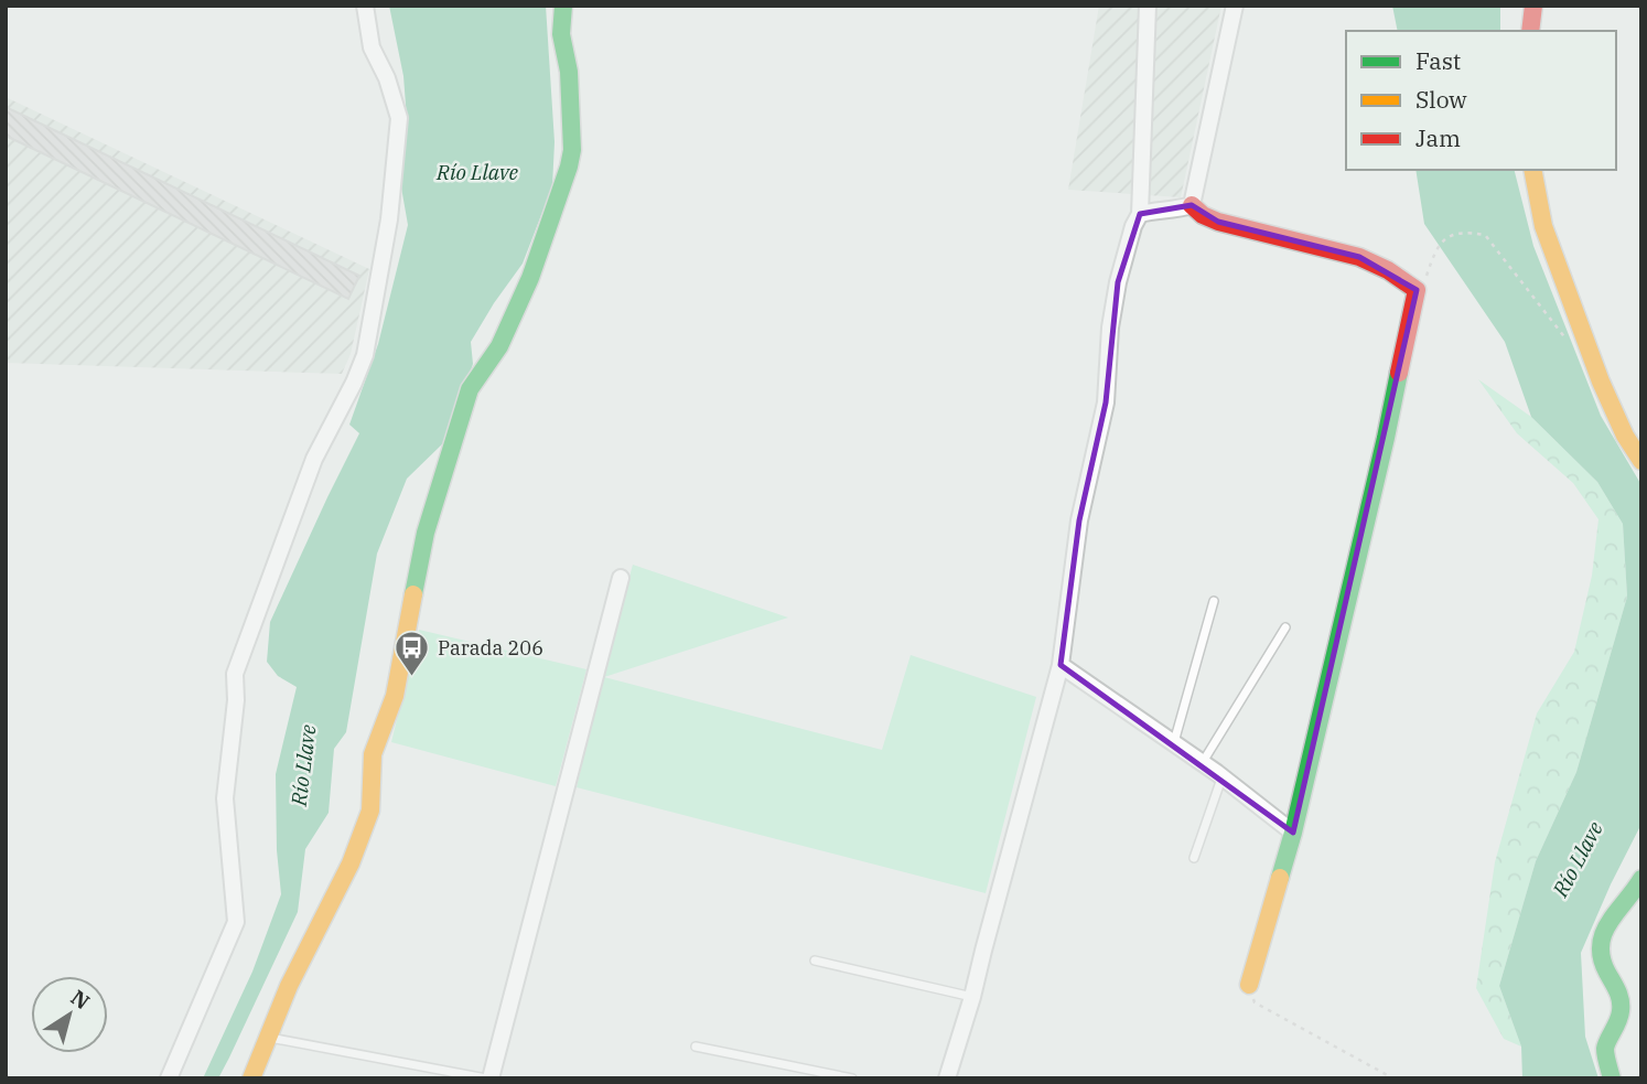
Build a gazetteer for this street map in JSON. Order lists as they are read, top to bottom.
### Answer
{
  "water": ["Río Llave"],
  "places": {
    "bus stop": ["Parada 206"]
  },
  "legend": ["Fast", "Slow", "Jam"],
  "north": "top right"
}
